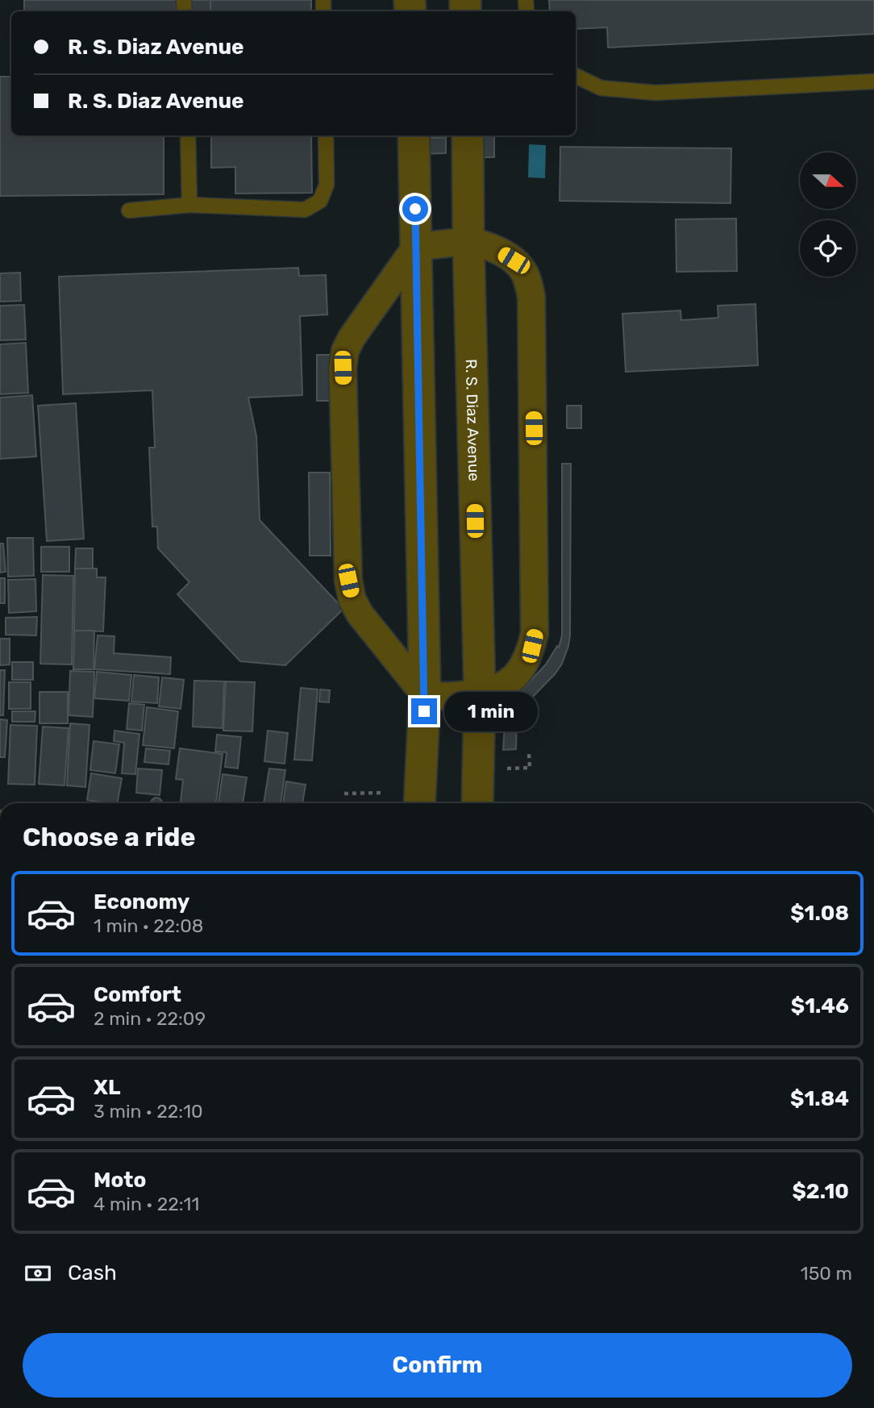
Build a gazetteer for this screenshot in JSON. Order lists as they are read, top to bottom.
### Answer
{
  "streets": {
    "street": ["R. S. Diaz Avenue"]
  },
  "north": "right",
  "page": {
    "banner": ["R. S. Diaz Avenue", "R. S. Diaz Avenue"],
    "bubble": "1 min",
    "heading": "Choose a ride",
    "list": [
      {
        "name": "Economy",
        "note": "1 min · 22:08",
        "value": "$1.08"
      },
      {
        "name": "Comfort",
        "note": "2 min · 22:09",
        "value": "$1.46"
      },
      {
        "name": "XL",
        "note": "3 min · 22:10",
        "value": "$1.84"
      },
      {
        "name": "Moto",
        "note": "4 min · 22:11",
        "value": "$2.10"
      }
    ],
    "pay": ["Cash", "150 m"],
    "buttons": "Confirm"
  }
}
